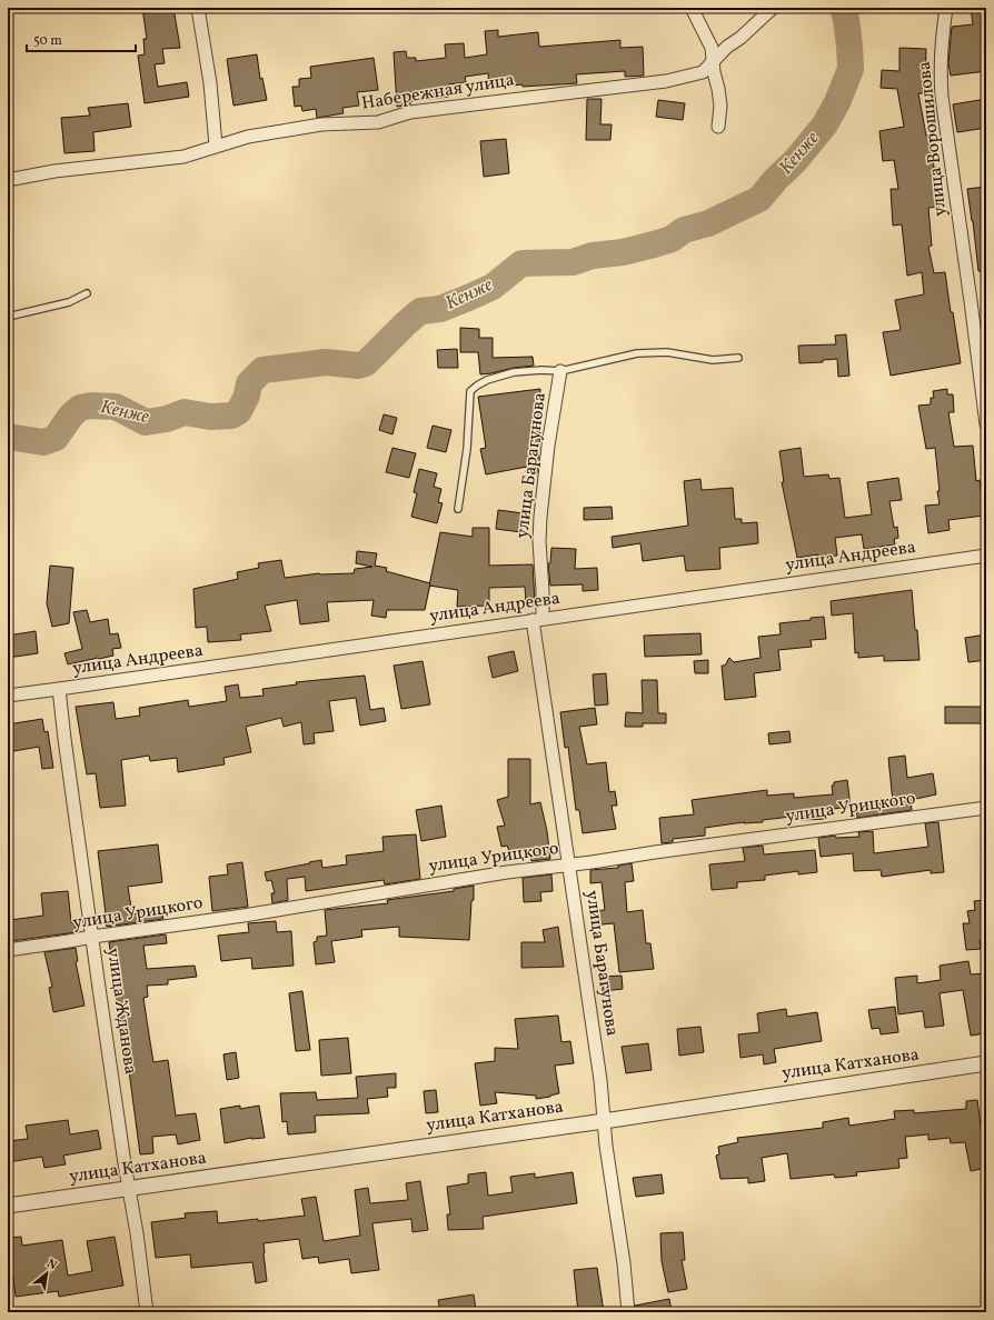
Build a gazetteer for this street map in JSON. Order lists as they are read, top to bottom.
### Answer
{
  "streets": {
    "street": [
      "Набережная улица",
      "улица Ворошилова",
      "улица Барагунова",
      "улица Андреева",
      "улица Урицкого",
      "улица Жданова",
      "улица Катханова"
    ]
  },
  "crossings": [
    ["улица Барагунова", "улица Андреева"],
    ["улица Барагунова", "улица Урицкого"],
    ["улица Барагунова", "улица Катханова"],
    ["улица Андреева", "улица Жданова"],
    ["улица Урицкого", "улица Жданова"],
    ["улица Жданова", "улица Катханова"]
  ],
  "water": ["Кенже"],
  "scale_bar": "50 m",
  "north": "top right"
}
